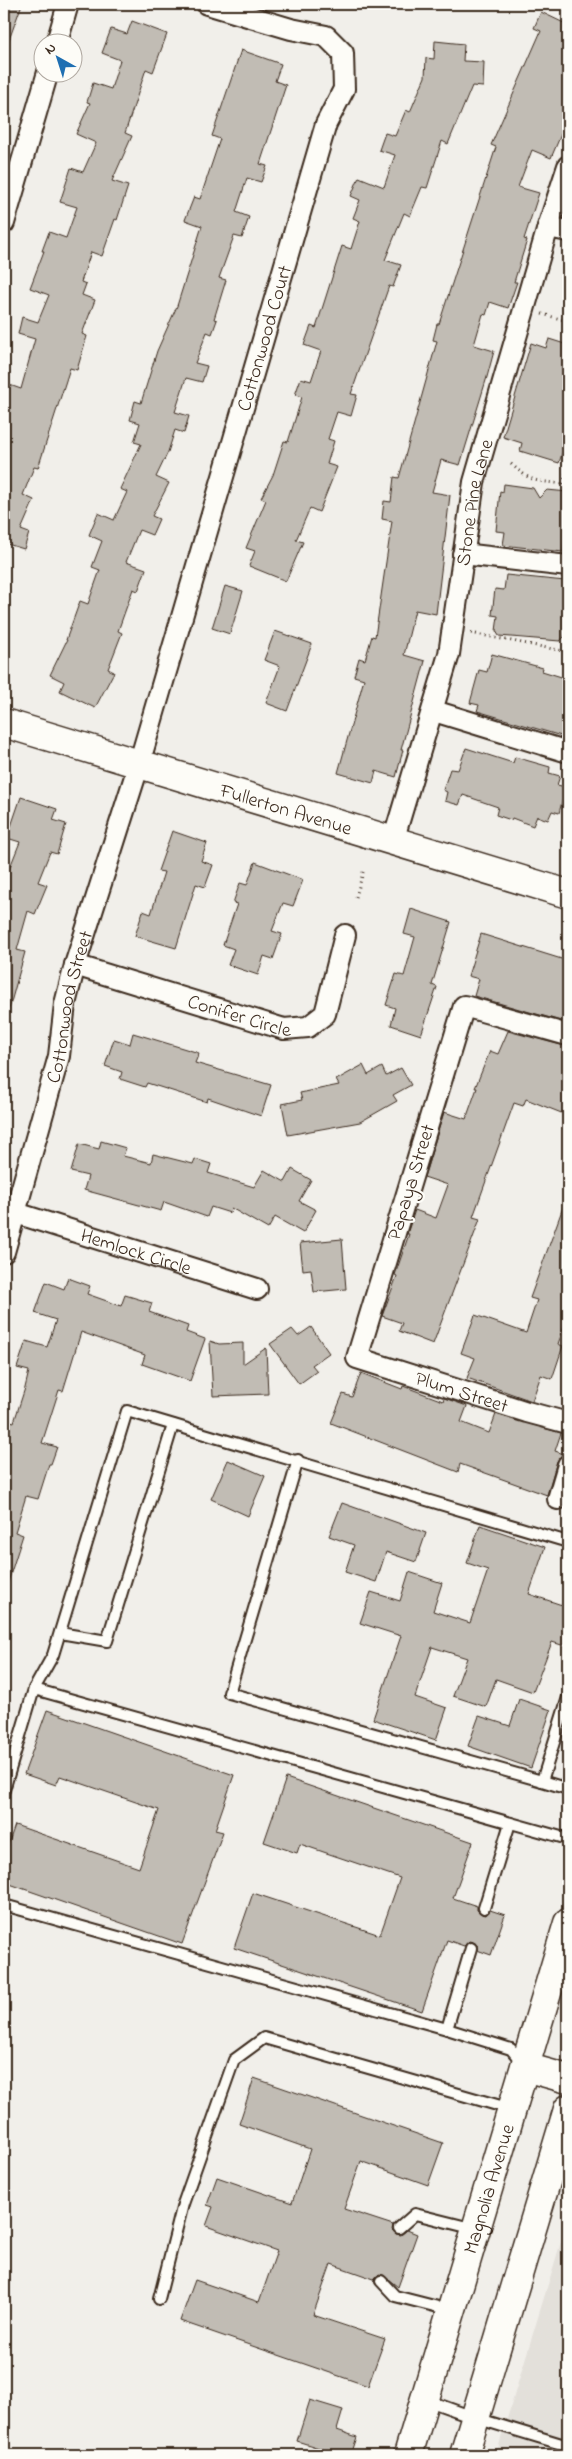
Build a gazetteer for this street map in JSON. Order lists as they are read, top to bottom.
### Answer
{
  "streets": {
    "main road": ["Fullerton Avenue", "Magnolia Avenue"],
    "street": [
      "Cottonwood Court",
      "Stone Pine Lane",
      "Cottonwood Street",
      "Conifer Circle",
      "Papaya Street",
      "Hemlock Circle",
      "Plum Street"
    ]
  },
  "crossings": [
    ["Cottonwood Court", "Fullerton Avenue"],
    ["Cottonwood Court", "Cottonwood Street"],
    ["Stone Pine Lane", "Fullerton Avenue"],
    ["Fullerton Avenue", "Cottonwood Street"],
    ["Cottonwood Street", "Conifer Circle"],
    ["Cottonwood Street", "Hemlock Circle"],
    ["Papaya Street", "Plum Street"]
  ],
  "north": "top left"
}
